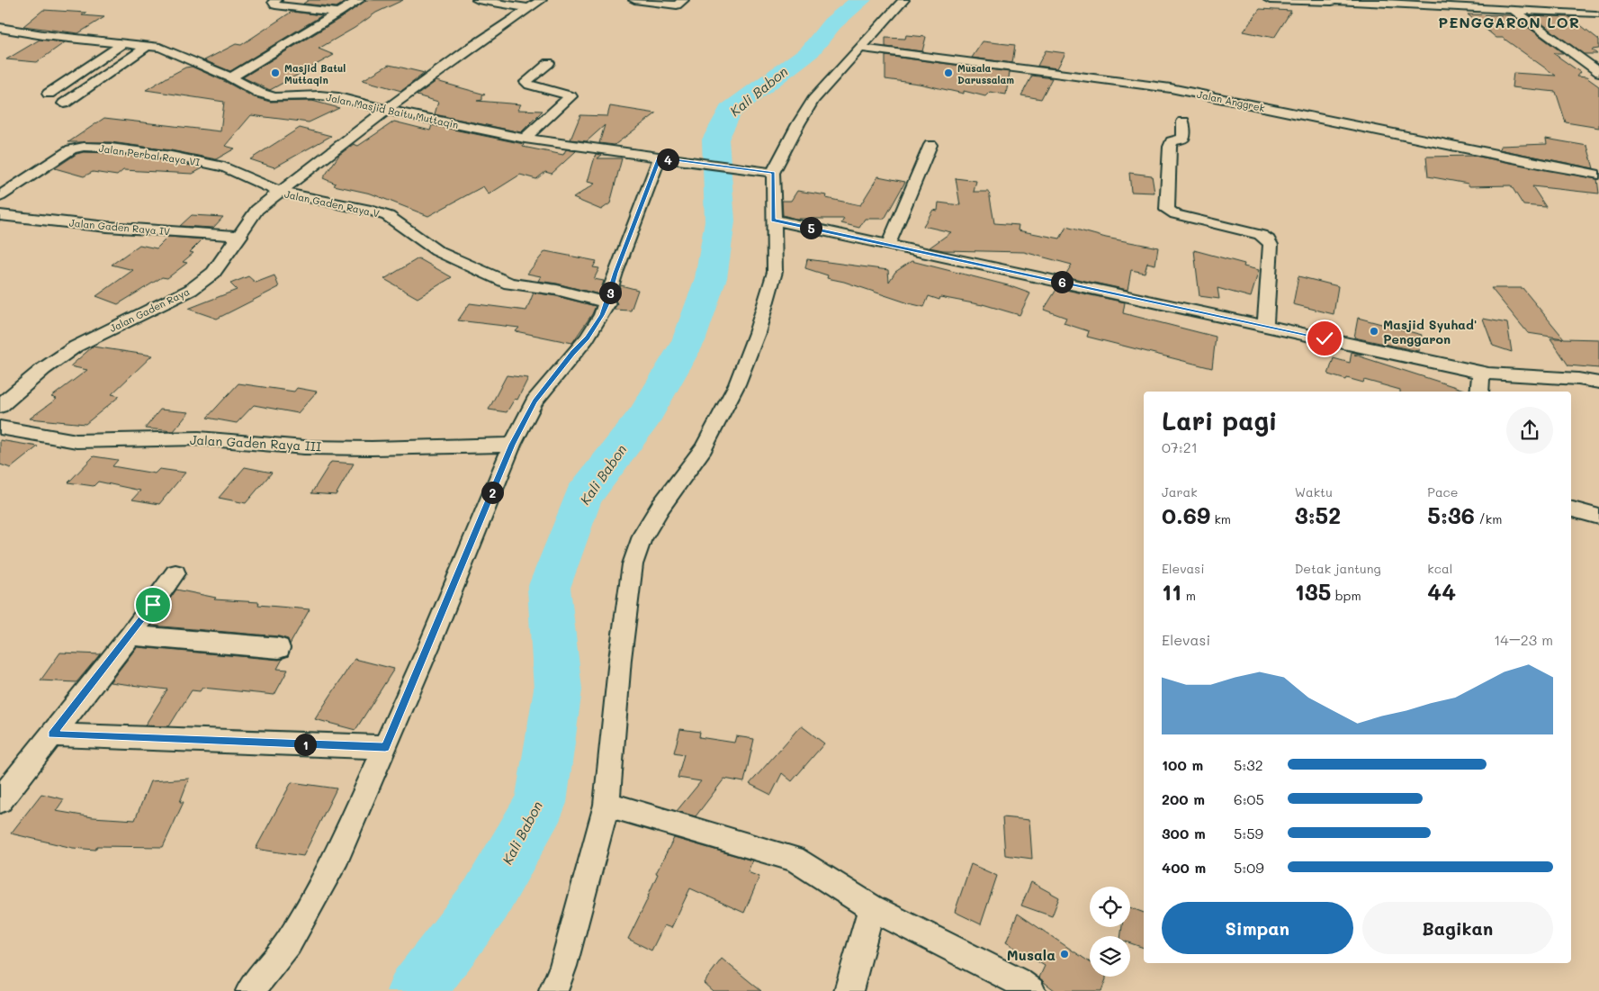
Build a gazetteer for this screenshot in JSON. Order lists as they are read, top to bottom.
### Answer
{
  "streets": {
    "street": [
      "Jalan Anggrek",
      "Jalan Masjid Baitu Muttaqin",
      "Jalan Perbal Raya VI",
      "Jalan Gaden Raya V",
      "Jalan Gaden Raya IV",
      "Jalan Gaden Raya",
      "Jalan Gaden Raya III"
    ]
  },
  "crossings": [
    ["Jalan Masjid Baitu Muttaqin", "Jalan Gaden Raya"],
    ["Jalan Perbal Raya VI", "Jalan Gaden Raya V"],
    ["Jalan Perbal Raya VI", "Jalan Gaden Raya"],
    ["Jalan Gaden Raya V", "Jalan Gaden Raya"],
    ["Jalan Gaden Raya IV", "Jalan Gaden Raya"]
  ],
  "districts": ["PENGGARON LOR"],
  "water": ["Kali Babon"],
  "places": [
    "Masjid Batul Muttaqin",
    "Musala Darussalam",
    "Masjid Syuhad' Penggaron",
    "Musala"
  ],
  "page": {
    "pins": [
      "4",
      "5",
      "6",
      "3",
      "2",
      "1"
    ],
    "heading": ["Lari pagi", "07:21"],
    "stats": [
      ["Jarak", "0.69 km"],
      ["Waktu", "3:52"],
      ["Pace", "5:36 /km"],
      ["Elevasi", "11 m"],
      ["Detak jantung", "135 bpm"],
      ["kcal", "44"]
    ],
    "chart": ["Elevasi", "14–23 m"],
    "list": [
      {
        "name": "100 m",
        "note": "5:32"
      },
      {
        "name": "200 m",
        "note": "6:05"
      },
      {
        "name": "300 m",
        "note": "5:59"
      },
      {
        "name": "400 m",
        "note": "5:09"
      }
    ],
    "buttons": ["Simpan", "Bagikan"]
  }
}
